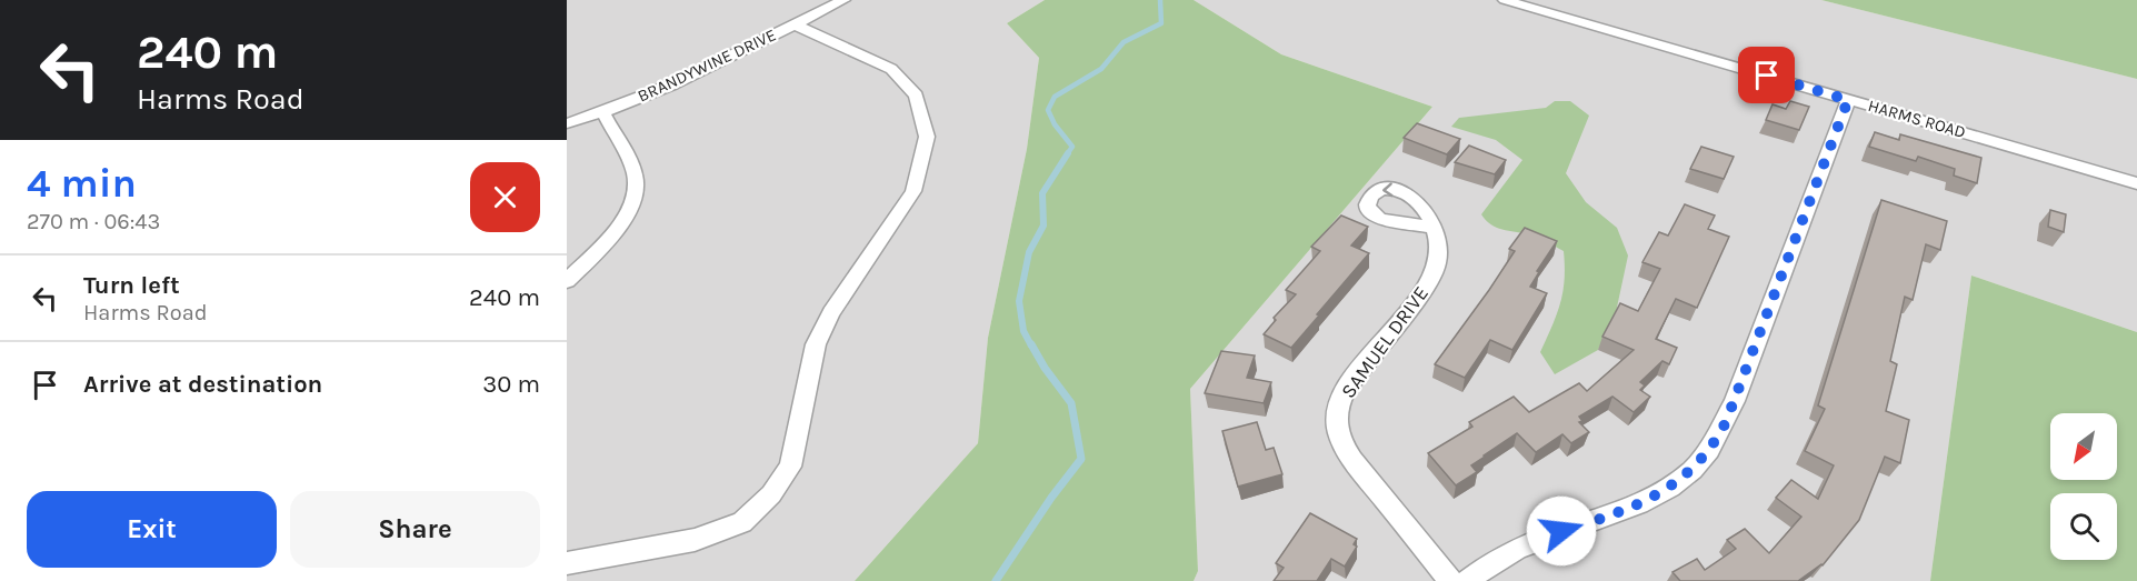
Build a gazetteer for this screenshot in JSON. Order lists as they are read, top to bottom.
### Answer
{
  "streets": {
    "street": ["BRANDYWINE DRIVE", "HARMS ROAD", "SAMUEL DRIVE"]
  },
  "north": "bottom left",
  "page": {
    "turn": ["240 m", "Harms Road"],
    "heading": ["4 min", "270 m · 06:43"],
    "list": [
      {
        "name": "Turn left",
        "note": "Harms Road",
        "value": "240 m"
      },
      {
        "name": "Arrive at destination",
        "value": "30 m"
      }
    ],
    "buttons": ["Exit", "Share"]
  }
}
